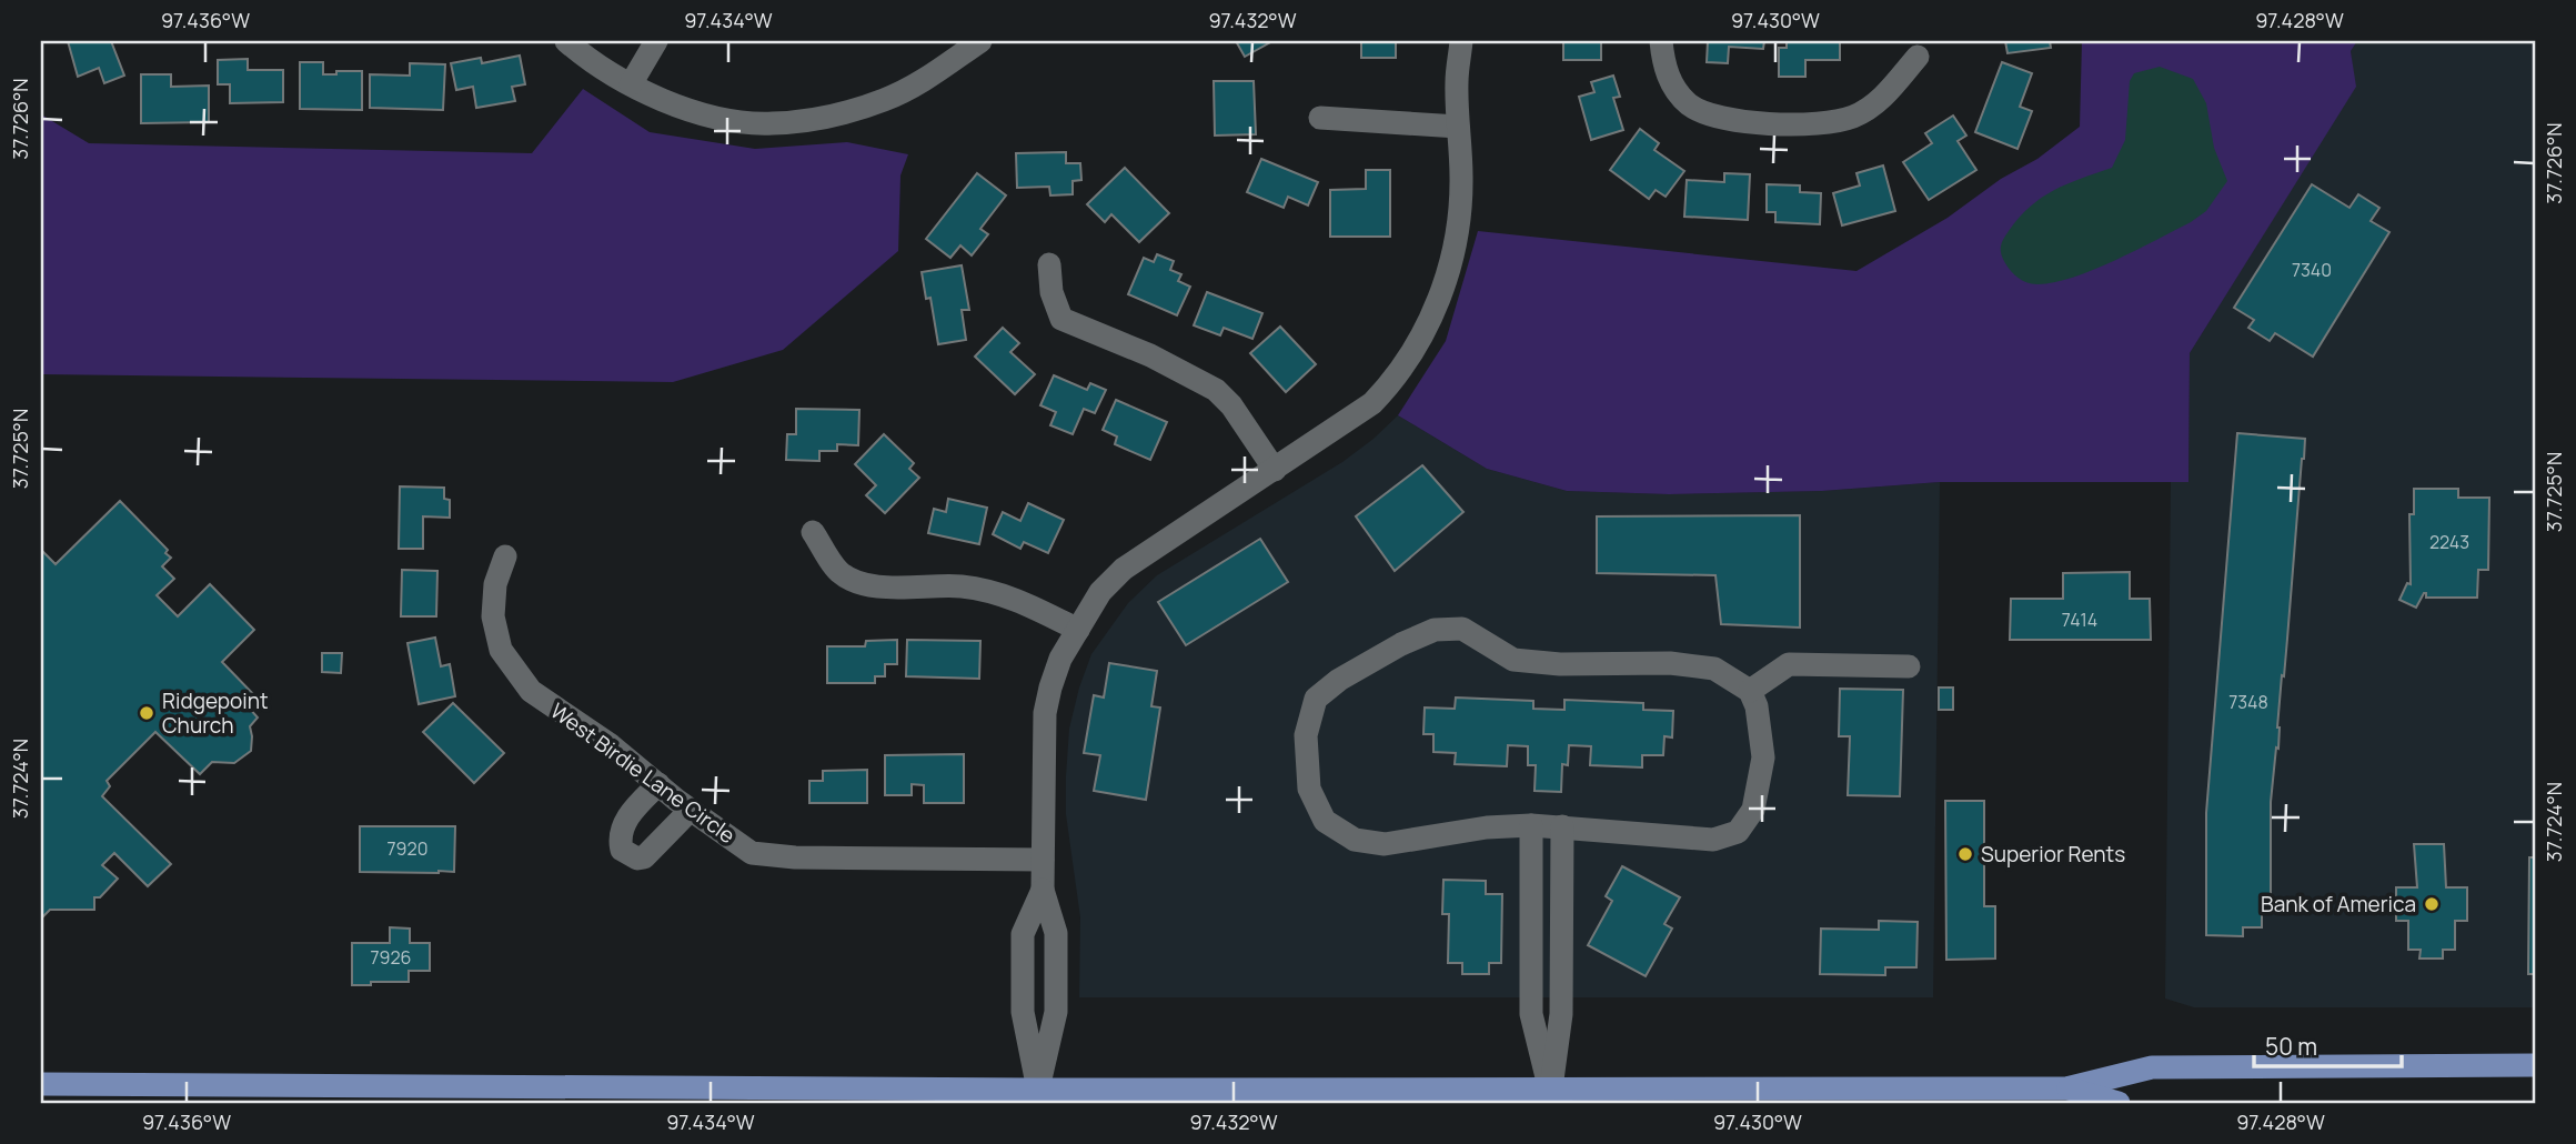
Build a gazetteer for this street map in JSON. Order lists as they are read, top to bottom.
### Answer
{
  "streets": {
    "street": ["West Birdie Lane Circle"]
  },
  "places": ["Ridgepoint Church", "Superior Rents", "Bank of America"],
  "house_numbers": [
    "7340",
    "2243",
    "7414",
    "7348",
    "7920",
    "7926"
  ],
  "scale_bar": "50 m",
  "coordinates": [
    "97.436°W",
    "97.434°W",
    "97.432°W",
    "97.430°W",
    "97.428°W",
    "37.726°N",
    "37.725°N",
    "37.724°N"
  ]
}
